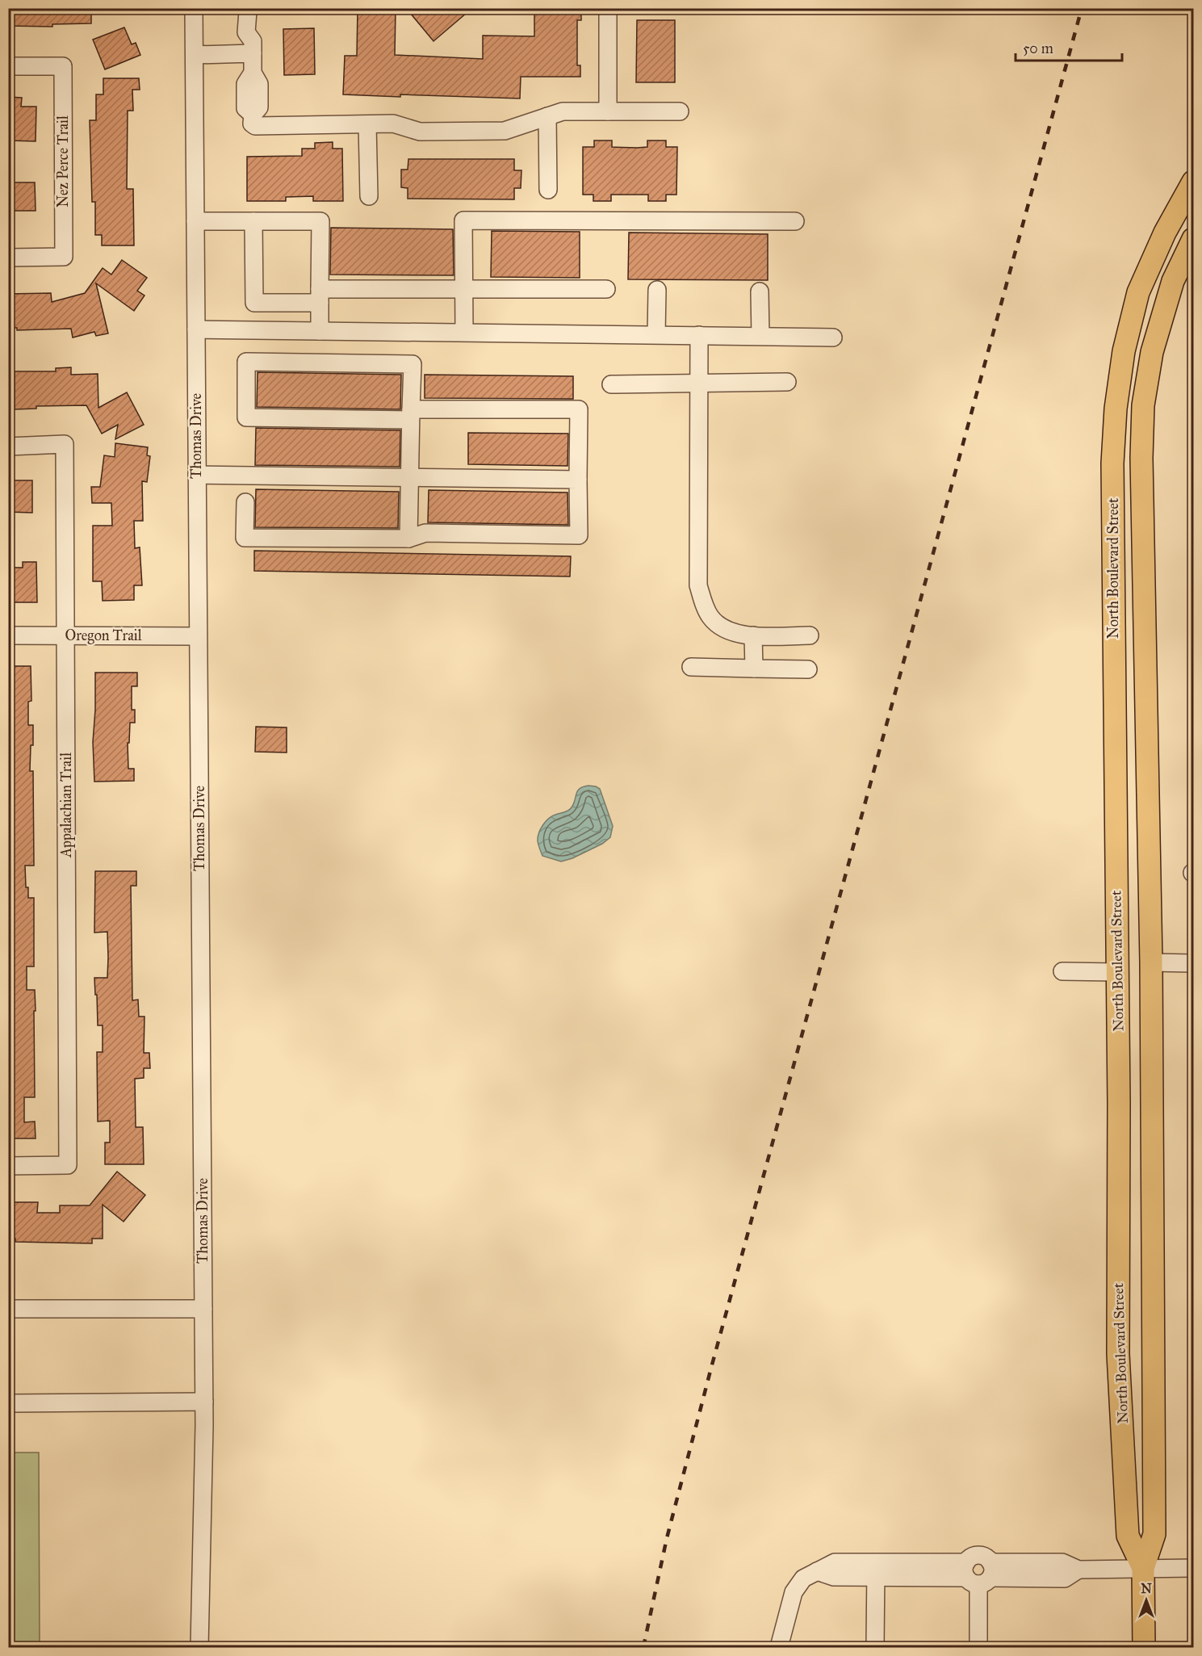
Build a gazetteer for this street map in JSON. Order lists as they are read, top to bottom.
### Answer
{
  "streets": {
    "main road": ["North Boulevard Street"],
    "street": [
      "Nez Perce Trail",
      "Thomas Drive",
      "Oregon Trail",
      "Appalachian Trail"
    ]
  },
  "crossings": [
    ["Thomas Drive", "Oregon Trail"],
    ["Oregon Trail", "Appalachian Trail"]
  ],
  "scale_bar": "50 m",
  "north": "top"
}
